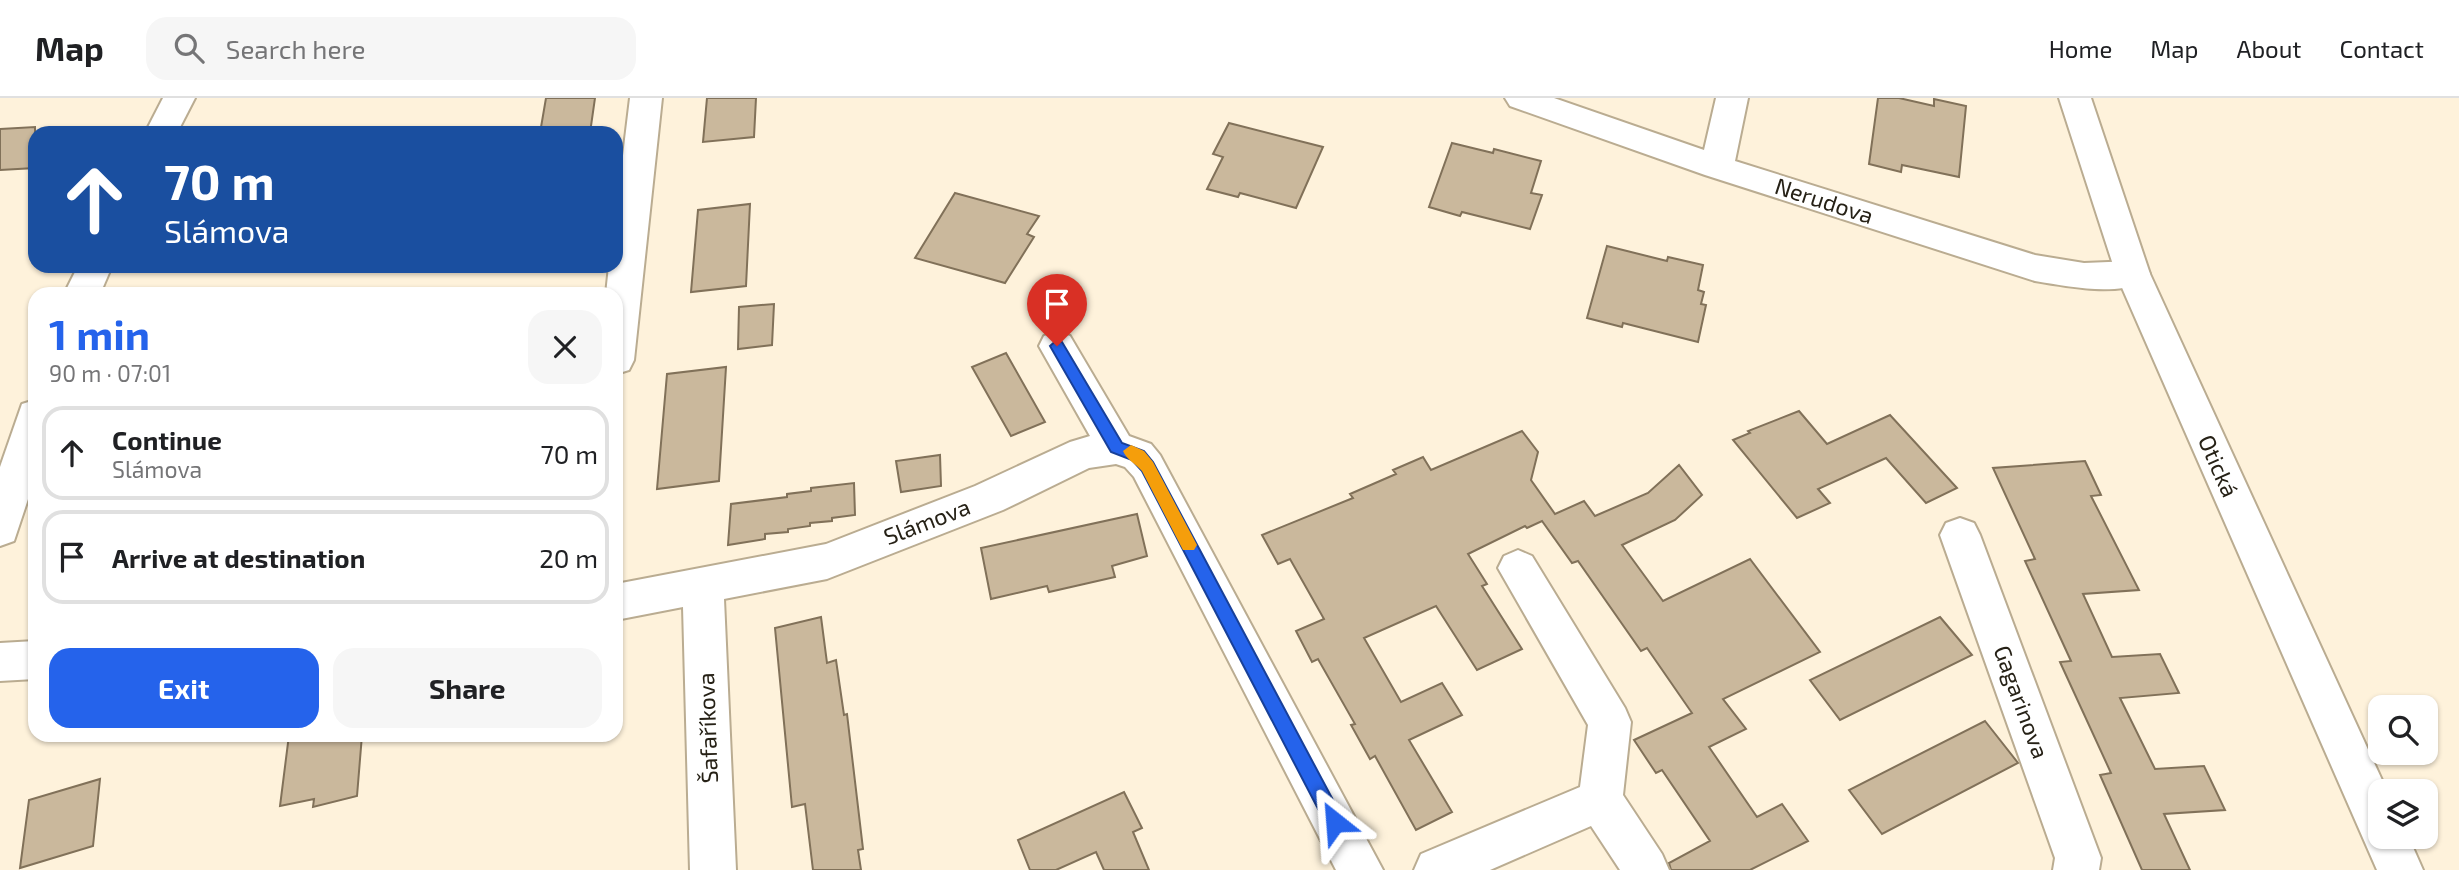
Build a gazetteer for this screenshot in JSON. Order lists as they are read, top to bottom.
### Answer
{
  "streets": {
    "street": [
      "Nerudova",
      "Otická",
      "Slámova",
      "Gagarinova",
      "Šafaříkova"
    ]
  },
  "crossings": [
    ["Nerudova", "Otická"],
    ["Slámova", "Šafaříkova"]
  ],
  "page": {
    "header": "Map",
    "search": "Search here",
    "nav": [
      "Home",
      "Map",
      "About",
      "Contact"
    ],
    "turn": ["70 m", "Slámova"],
    "heading": ["1 min", "90 m · 07:01"],
    "list": [
      {
        "name": "Continue",
        "note": "Slámova",
        "value": "70 m"
      },
      {
        "name": "Arrive at destination",
        "value": "20 m"
      }
    ],
    "buttons": ["Exit", "Share"]
  }
}
